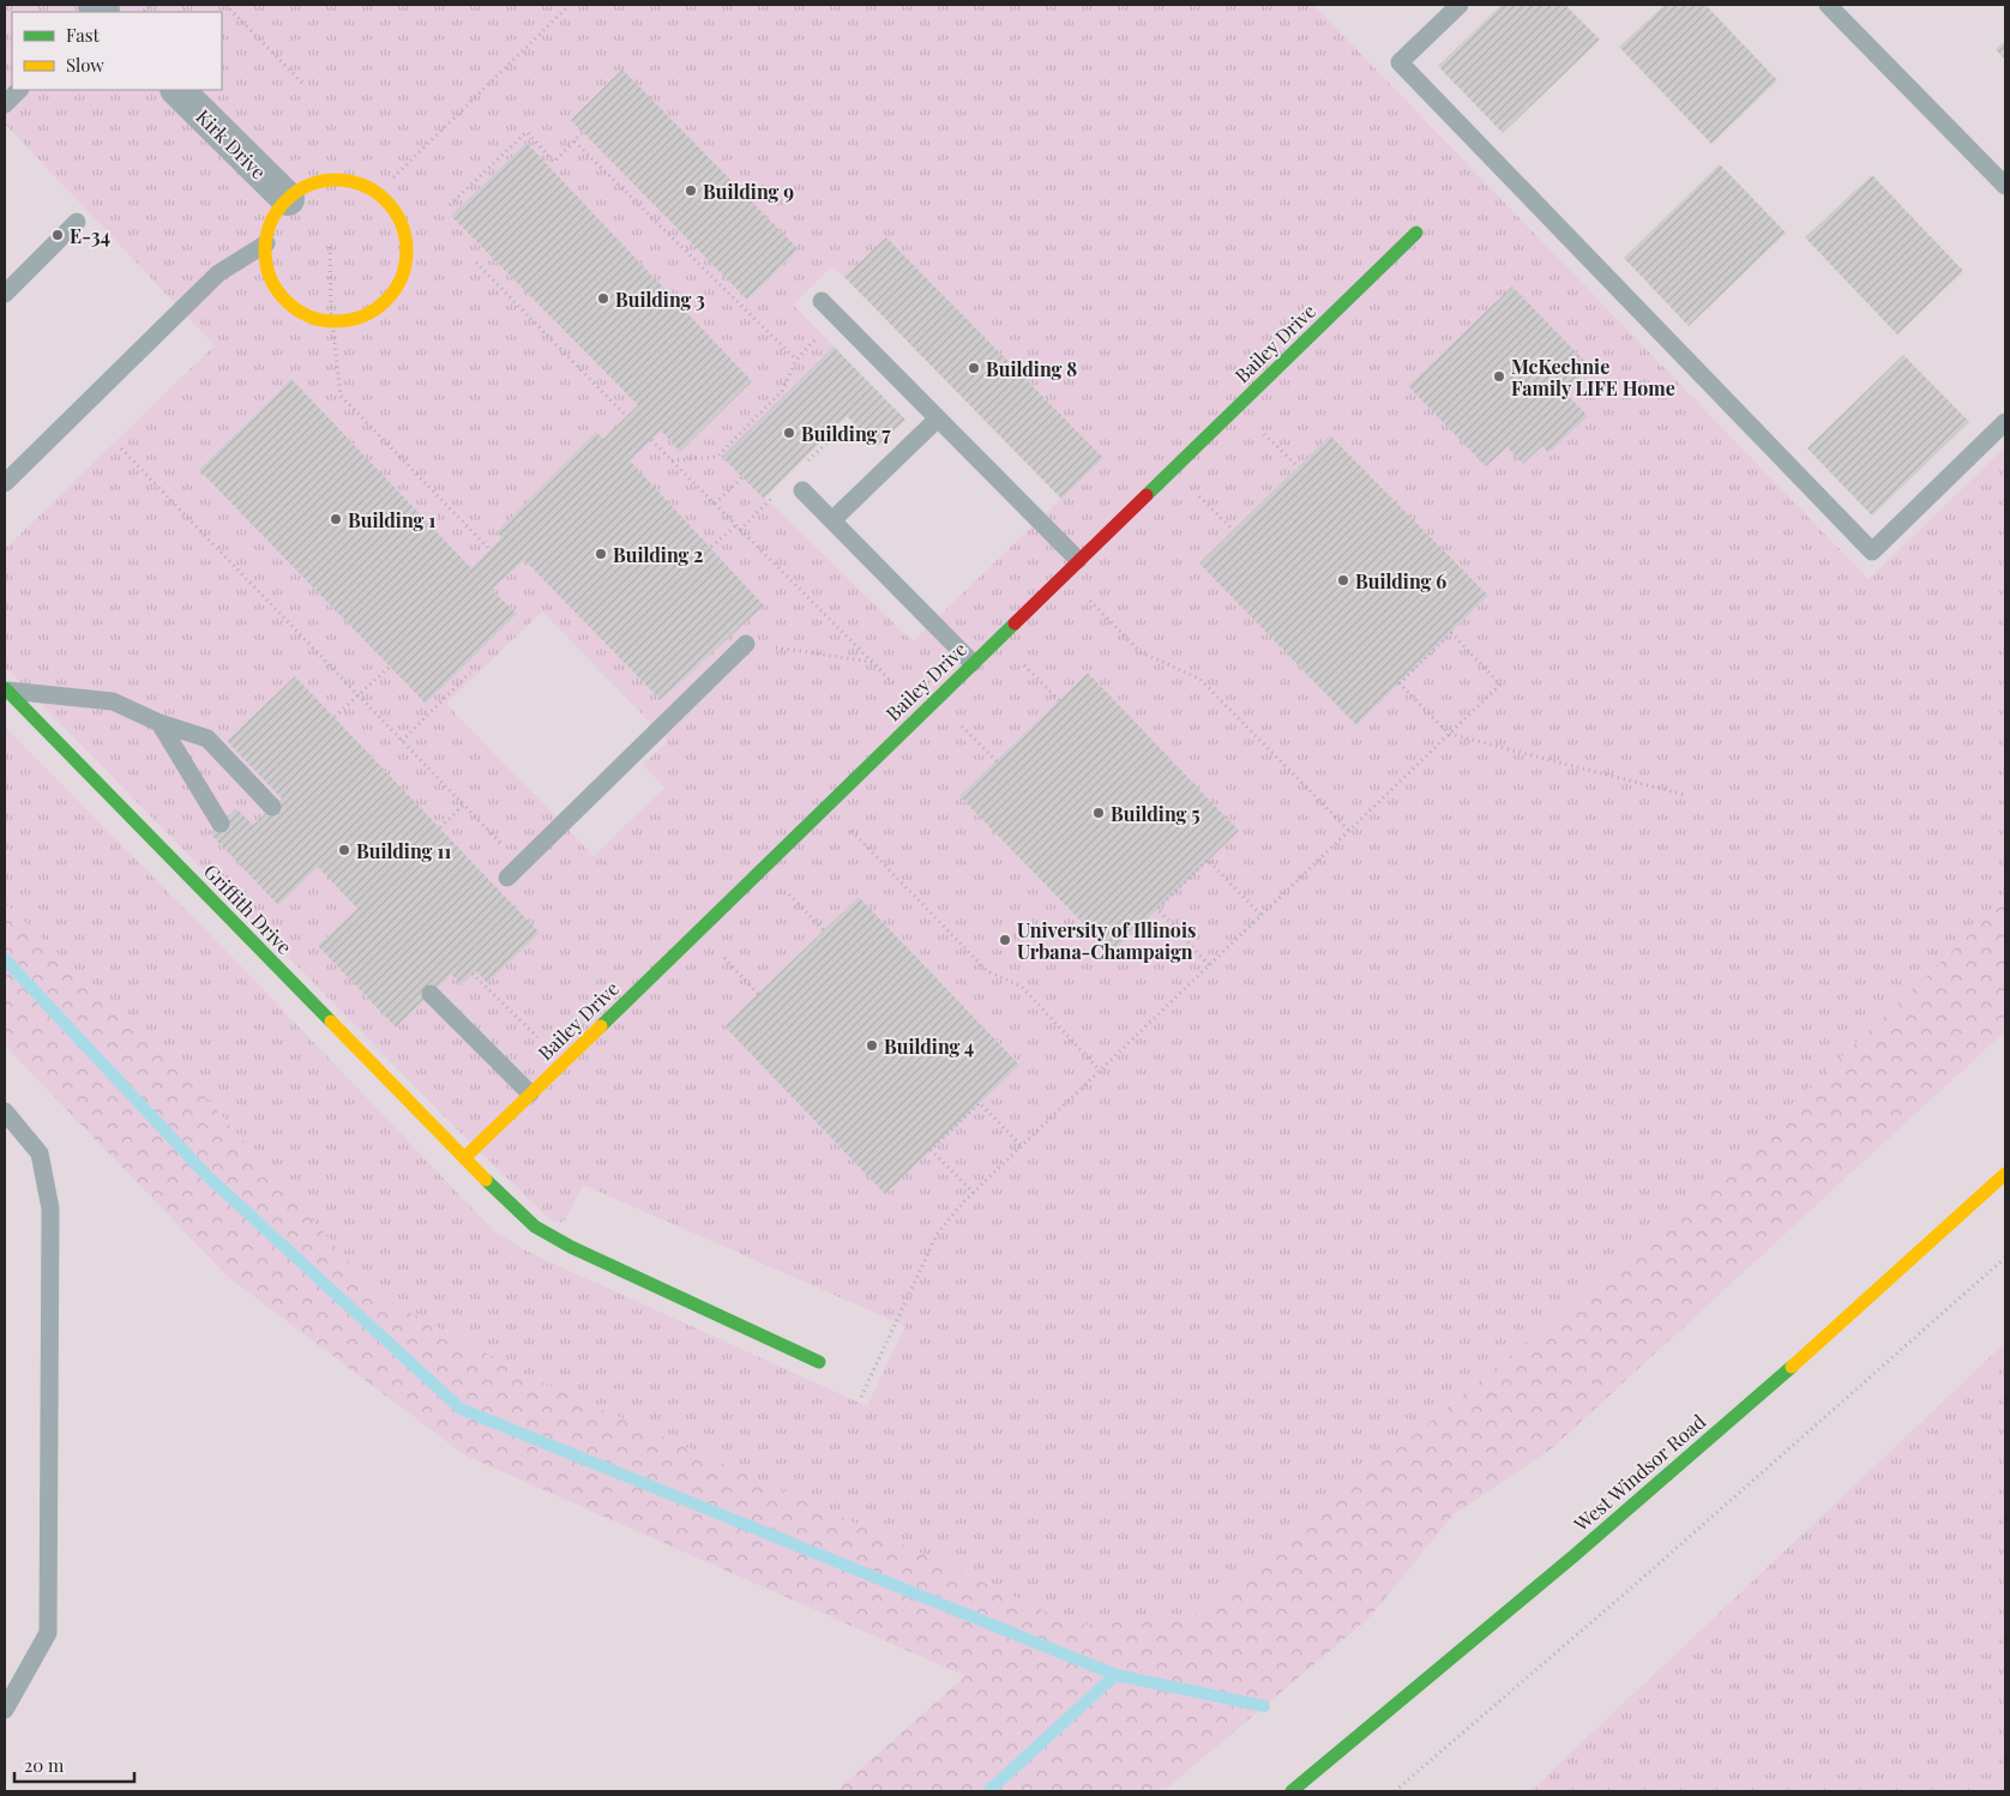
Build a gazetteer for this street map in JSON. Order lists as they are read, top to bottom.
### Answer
{
  "streets": {
    "street": [
      "Kirk Drive",
      "Bailey Drive",
      "Griffith Drive",
      "West Windsor Road"
    ]
  },
  "crossings": [
    ["Bailey Drive", "Griffith Drive"]
  ],
  "places": [
    "Building 9",
    "E-34",
    "Building 3",
    "Building 8",
    "McKechnie Family LIFE Home",
    "Building 7",
    "Building 1",
    "Building 2",
    "Building 6",
    "Building 5",
    "Building 11",
    "University of Illinois Urbana-Champaign",
    "Building 4"
  ],
  "legend": ["Fast", "Slow"],
  "scale_bar": "20 m"
}
